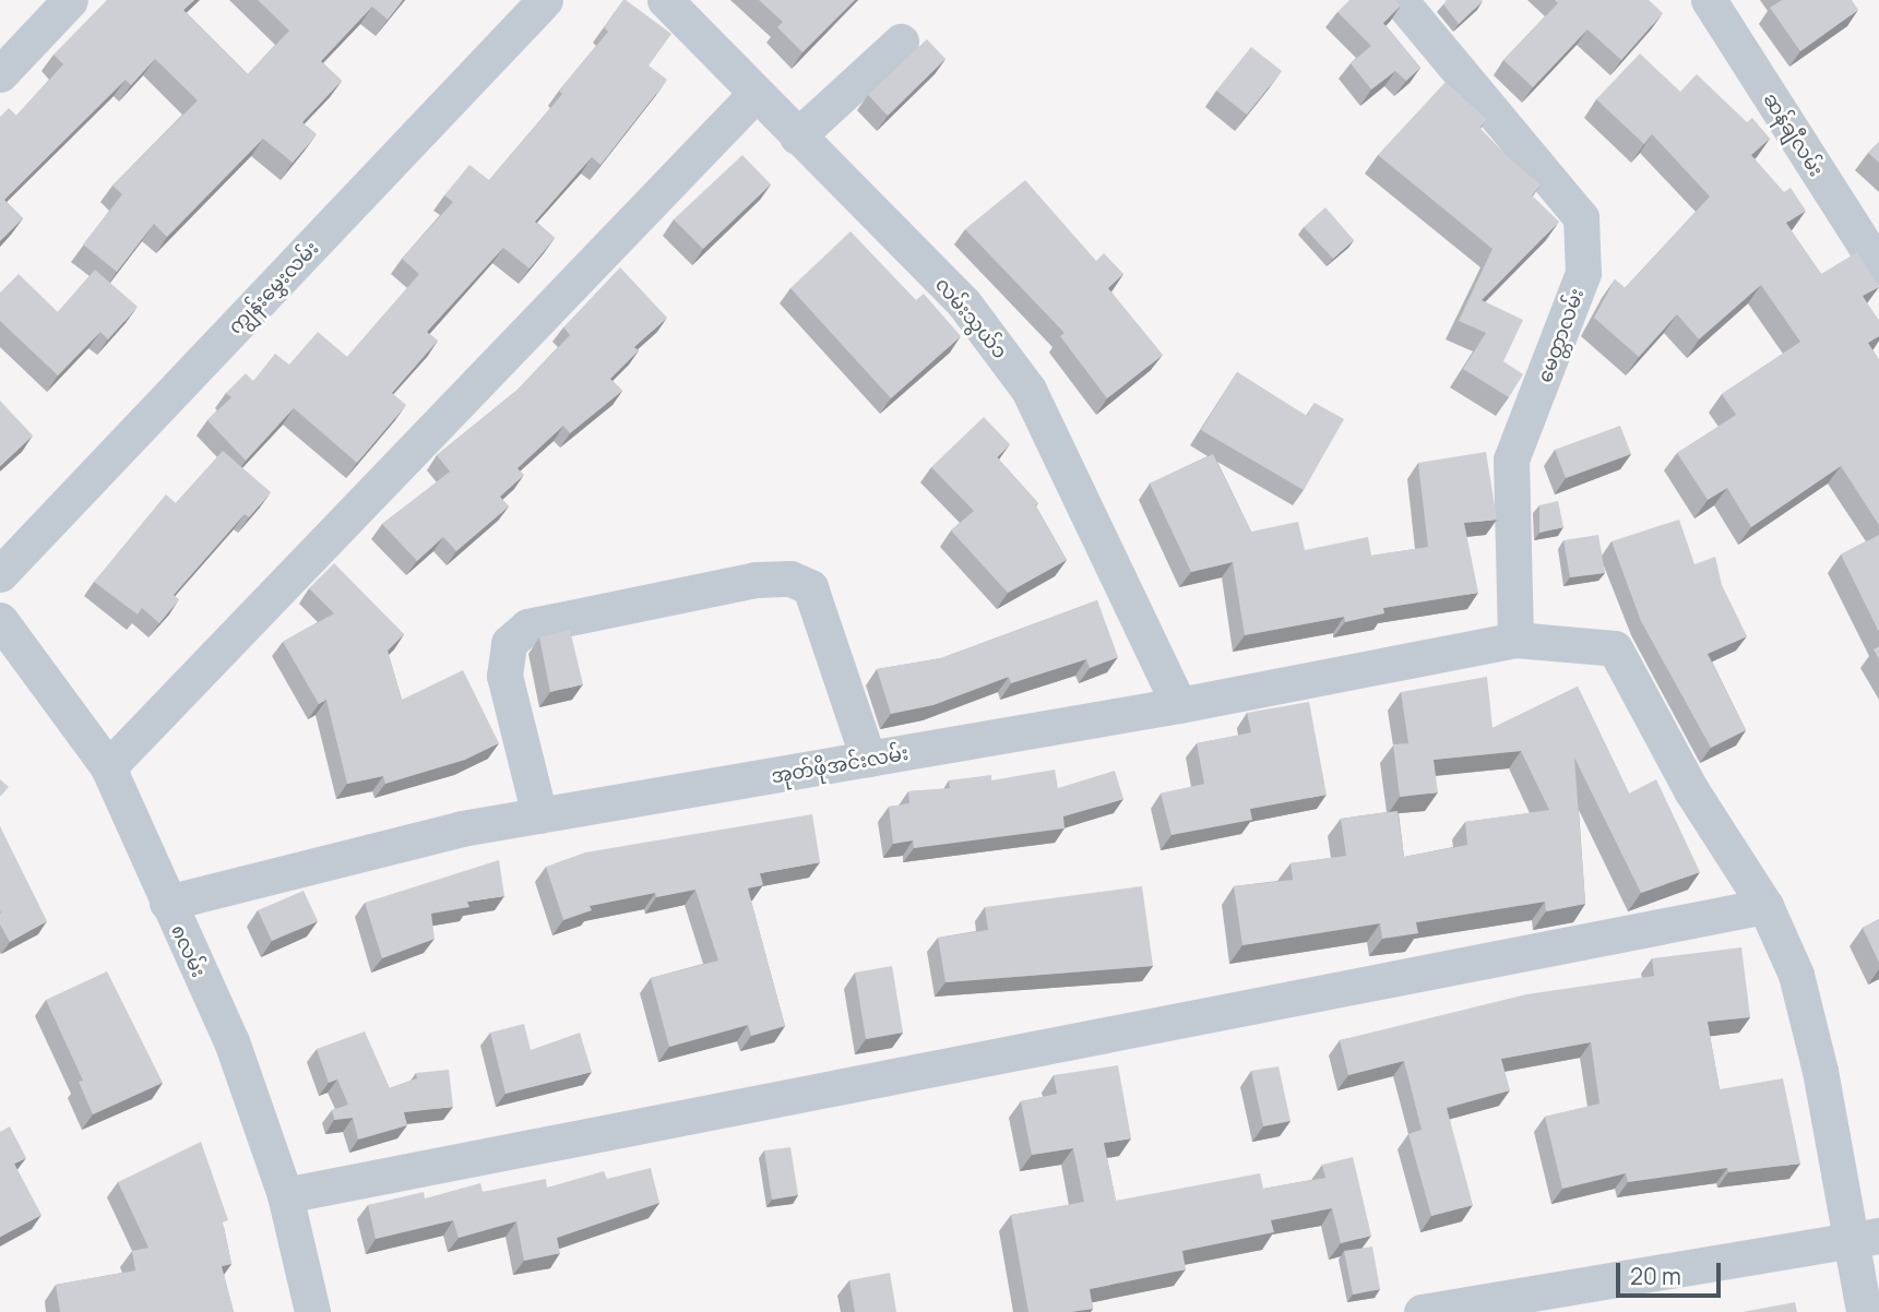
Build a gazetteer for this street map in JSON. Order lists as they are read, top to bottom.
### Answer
{
  "streets": {
    "street": [
      "ဆန်ချီလမ်း",
      "ကျွန်းမွှေးလမ်း",
      "လမ်းသွယ်၁",
      "မေတ္တာလမ်း",
      "အုတ်ဖိုအင်းလမ်း",
      "၈လမ်း"
    ]
  },
  "crossings": [
    ["လမ်းသွယ်၁", "အုတ်ဖိုအင်းလမ်း"],
    ["မေတ္တာလမ်း", "အုတ်ဖိုအင်းလမ်း"],
    ["အုတ်ဖိုအင်းလမ်း", "၈လမ်း"]
  ],
  "scale_bar": "20 m"
}
